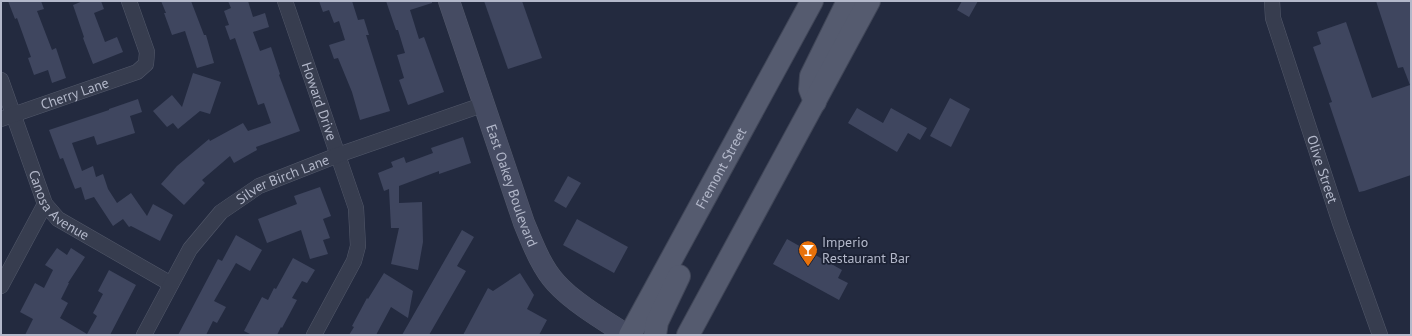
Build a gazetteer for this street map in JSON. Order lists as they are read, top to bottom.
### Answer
{
  "streets": {
    "main road": ["Fremont Street"],
    "street": [
      "Cherry Lane",
      "Howard Drive",
      "Olive Street",
      "Silver Birch Lane",
      "East Oakey Boulevard",
      "Canosa Avenue"
    ]
  },
  "crossings": [
    ["Cherry Lane", "Canosa Avenue"],
    ["Howard Drive", "Silver Birch Lane"],
    ["Silver Birch Lane", "East Oakey Boulevard"],
    ["Silver Birch Lane", "Canosa Avenue"]
  ],
  "places": {
    "bar": ["Imperio Restaurant Bar"]
  }
}
